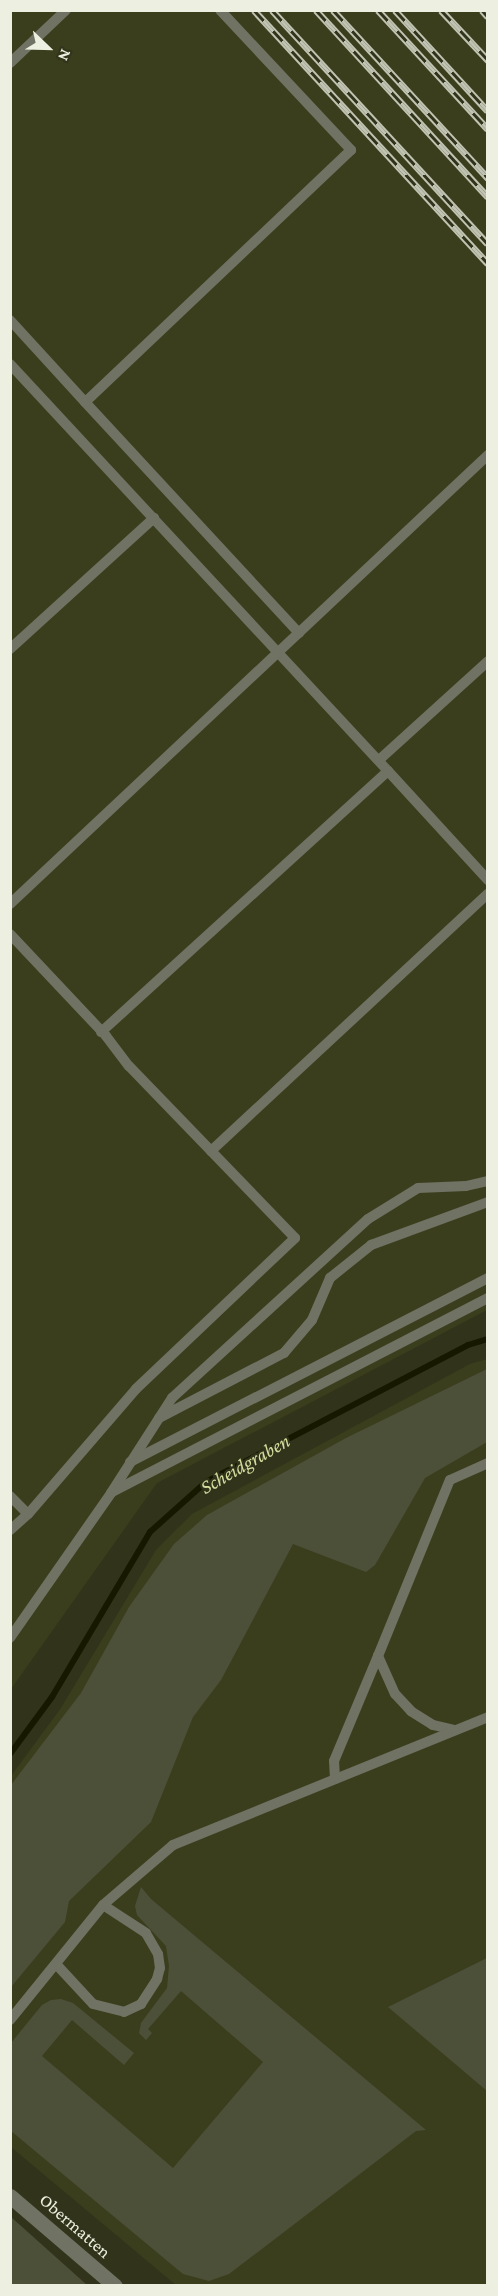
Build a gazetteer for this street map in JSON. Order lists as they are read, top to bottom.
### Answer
{
  "streets": {
    "street": ["Obermatten"]
  },
  "water": ["Scheidgraben"],
  "north": "bottom right"
}
